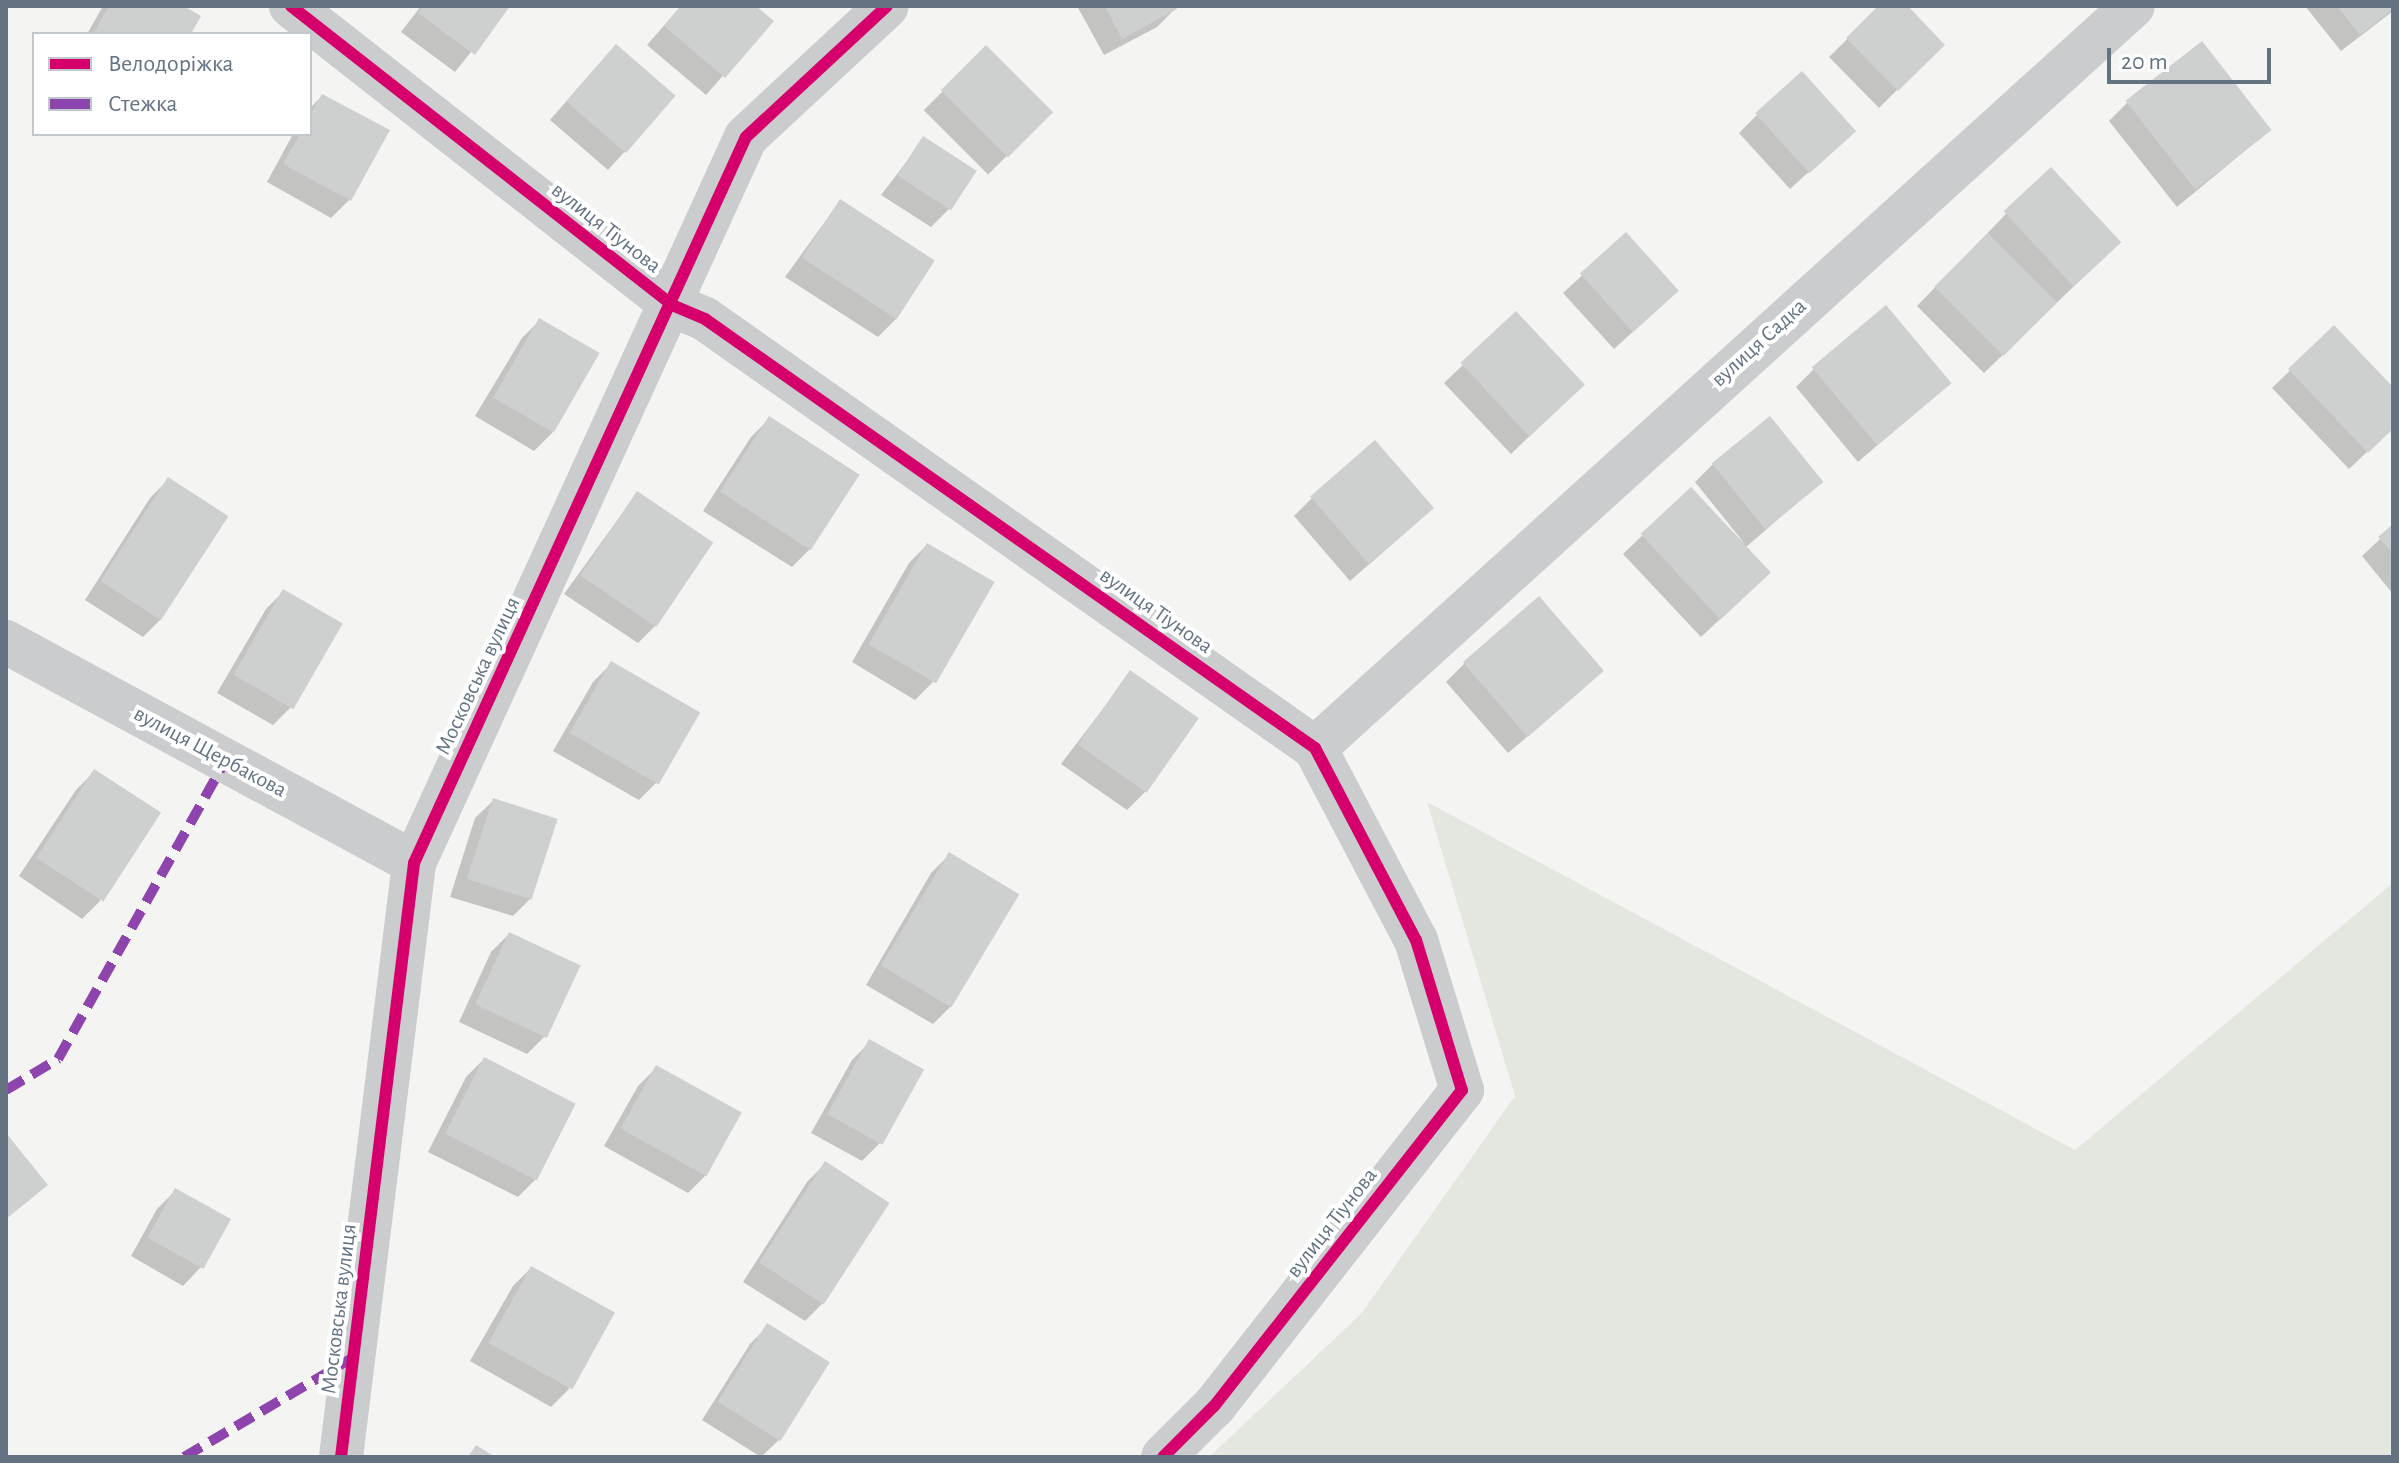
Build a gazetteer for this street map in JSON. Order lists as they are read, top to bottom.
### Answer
{
  "streets": {
    "street": [
      "вулиця Тіунова",
      "вулиця Садка",
      "Московська вулиця",
      "вулиця Щербакова"
    ]
  },
  "crossings": [
    ["вулиця Тіунова", "вулиця Садка"],
    ["вулиця Тіунова", "Московська вулиця"],
    ["Московська вулиця", "вулиця Щербакова"]
  ],
  "legend": ["Велодоріжка", "Стежка"],
  "scale_bar": "20 m"
}
